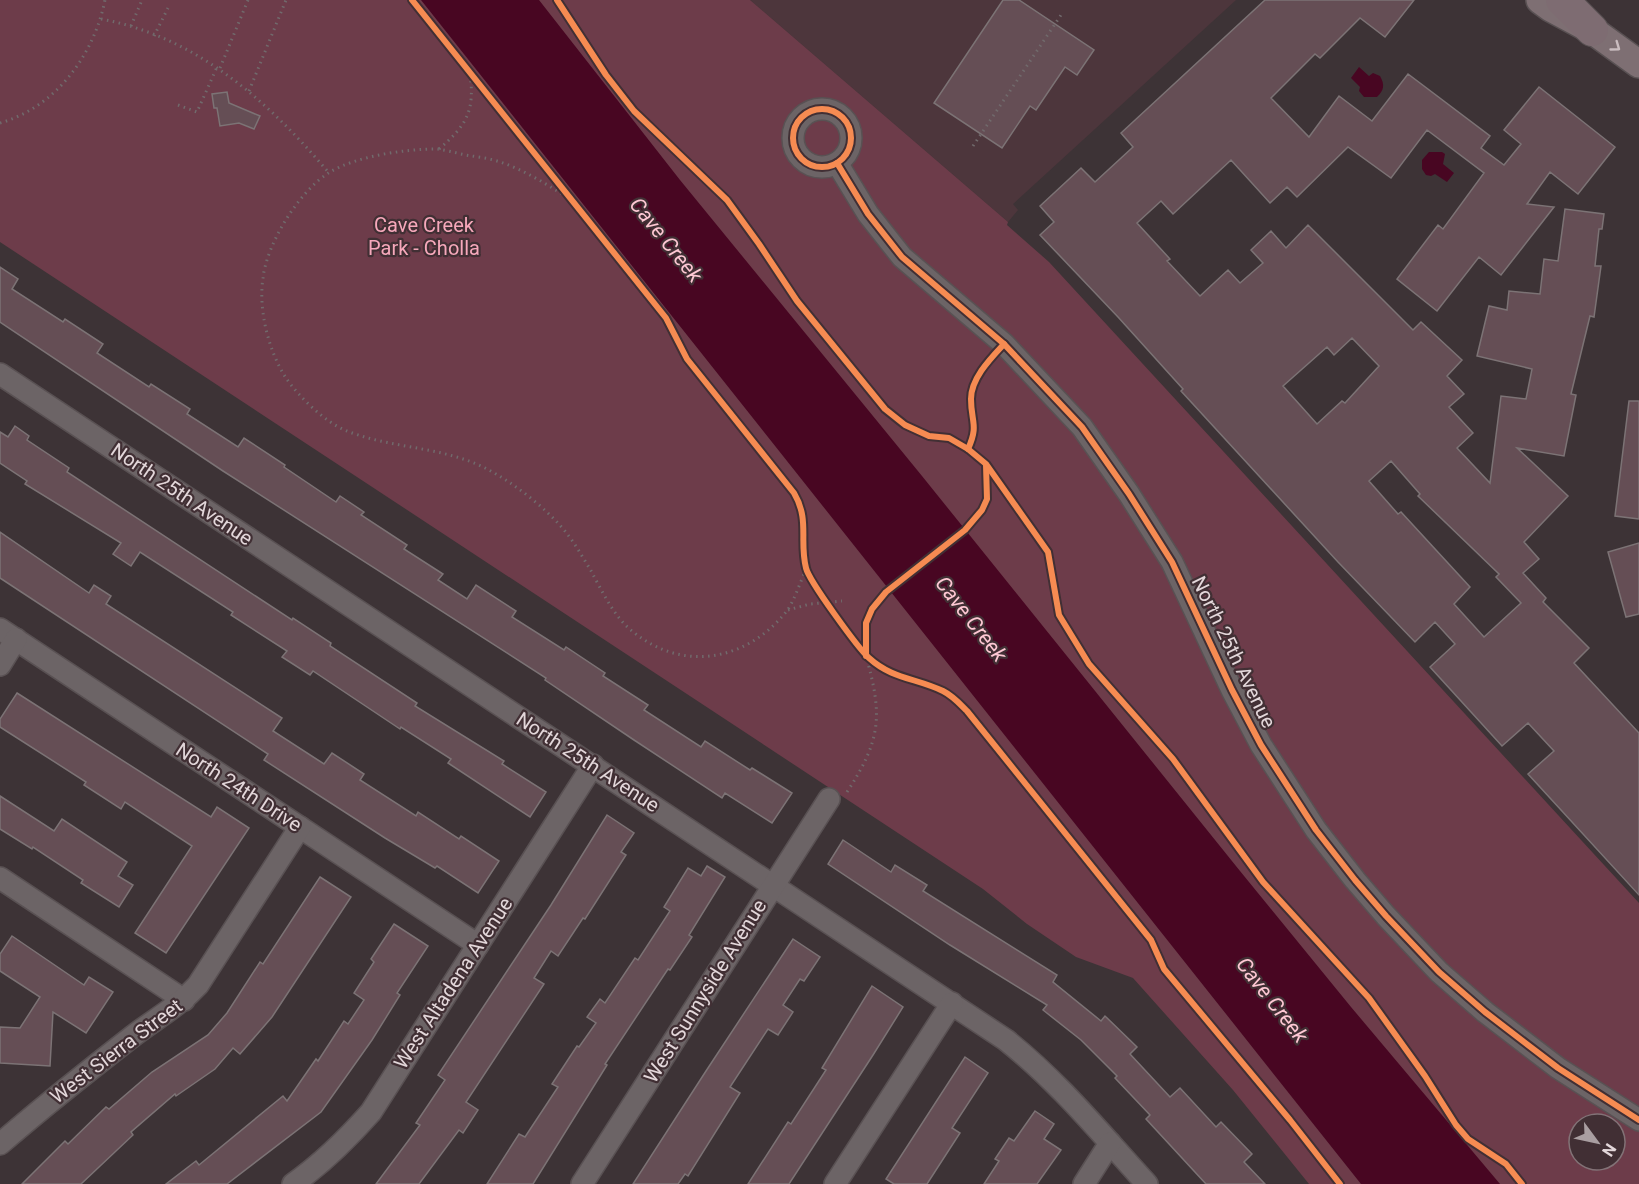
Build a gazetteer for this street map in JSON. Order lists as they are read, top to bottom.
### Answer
{
  "streets": {
    "street": [
      "North 25th Avenue",
      "North 24th Drive",
      "West Altadena Avenue",
      "West Sunnyside Avenue",
      "West Sierra Street"
    ]
  },
  "crossings": [
    ["North 25th Avenue", "West Altadena Avenue"],
    ["North 25th Avenue", "West Sunnyside Avenue"],
    ["North 24th Drive", "West Altadena Avenue"],
    ["North 24th Drive", "West Sierra Street"]
  ],
  "water": ["Cave Creek"],
  "parks": ["Cave Creek Park - Cholla"],
  "north": "bottom right"
}
